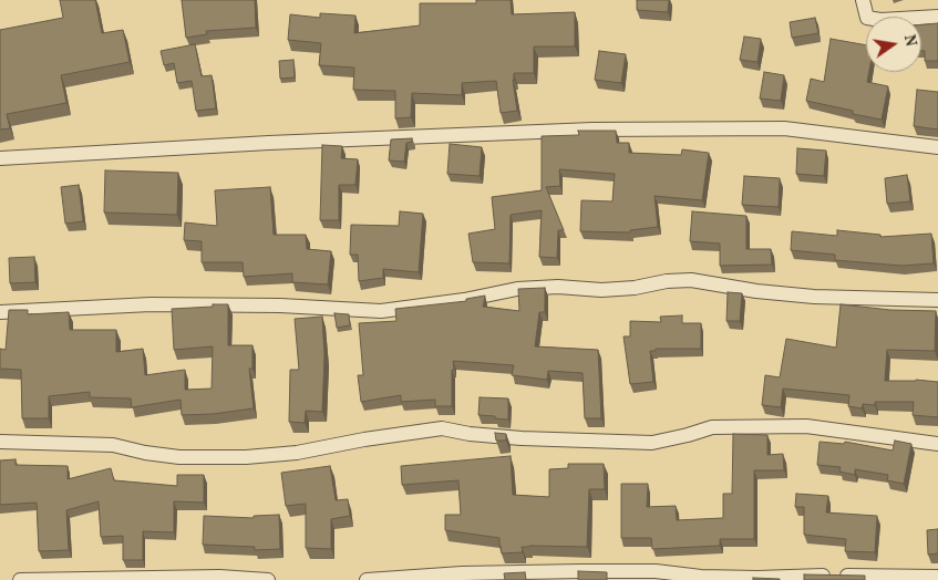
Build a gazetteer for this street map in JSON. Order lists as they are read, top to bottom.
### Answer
{
  "north": "right"
}
